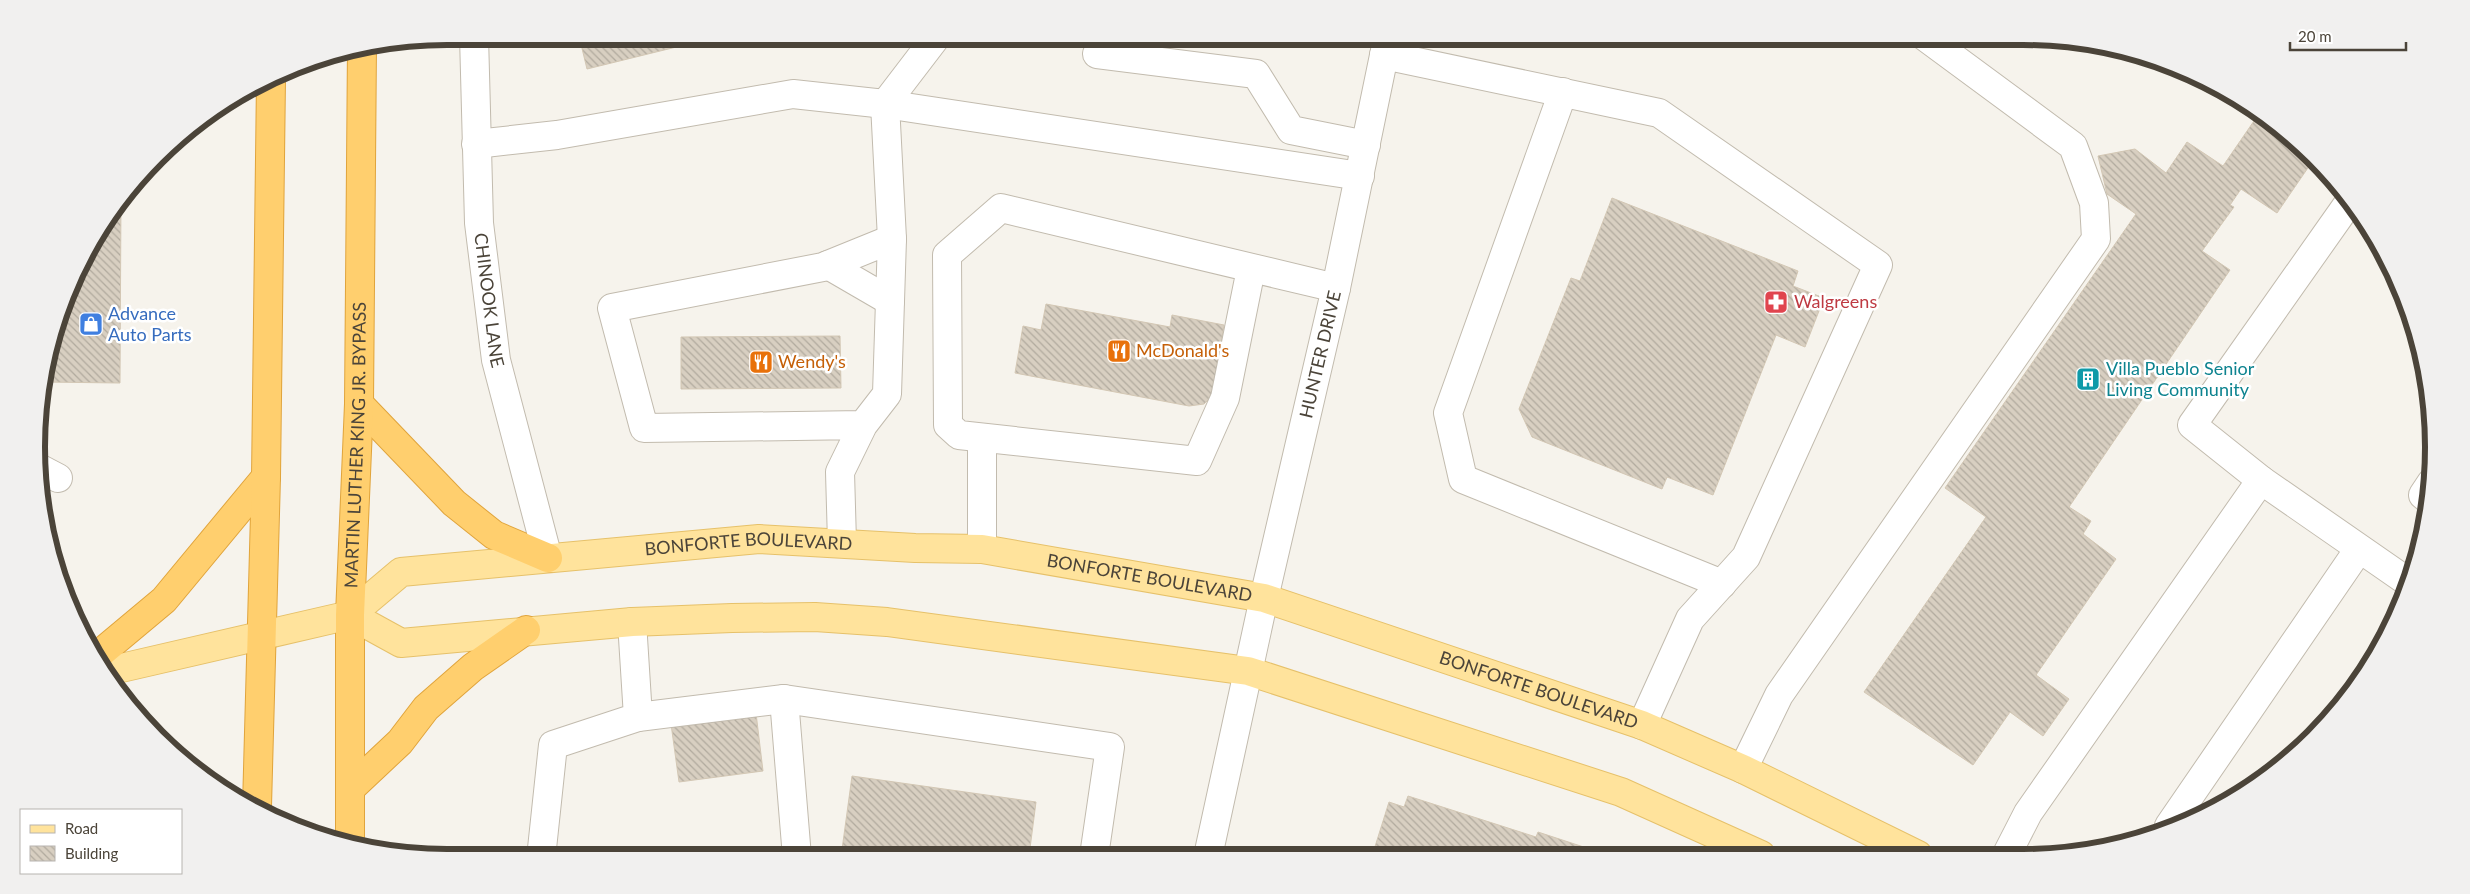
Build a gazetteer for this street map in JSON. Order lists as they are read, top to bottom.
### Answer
{
  "streets": {
    "highway": ["MARTIN LUTHER KING JR. BYPASS"],
    "main road": ["BONFORTE BOULEVARD"],
    "street": ["CHINOOK LANE", "HUNTER DRIVE"]
  },
  "crossings": [
    ["CHINOOK LANE", "BONFORTE BOULEVARD"],
    ["HUNTER DRIVE", "BONFORTE BOULEVARD"],
    ["MARTIN LUTHER KING JR. BYPASS", "BONFORTE BOULEVARD"]
  ],
  "places": {
    "pharmacy": ["Walgreens"],
    "shop": ["Advance Auto Parts"],
    "restaurant": ["McDonald's", "Wendy's"],
    "building": ["Villa Pueblo Senior Living Community"]
  },
  "legend": ["Road", "Building"],
  "scale_bar": "20 m"
}
